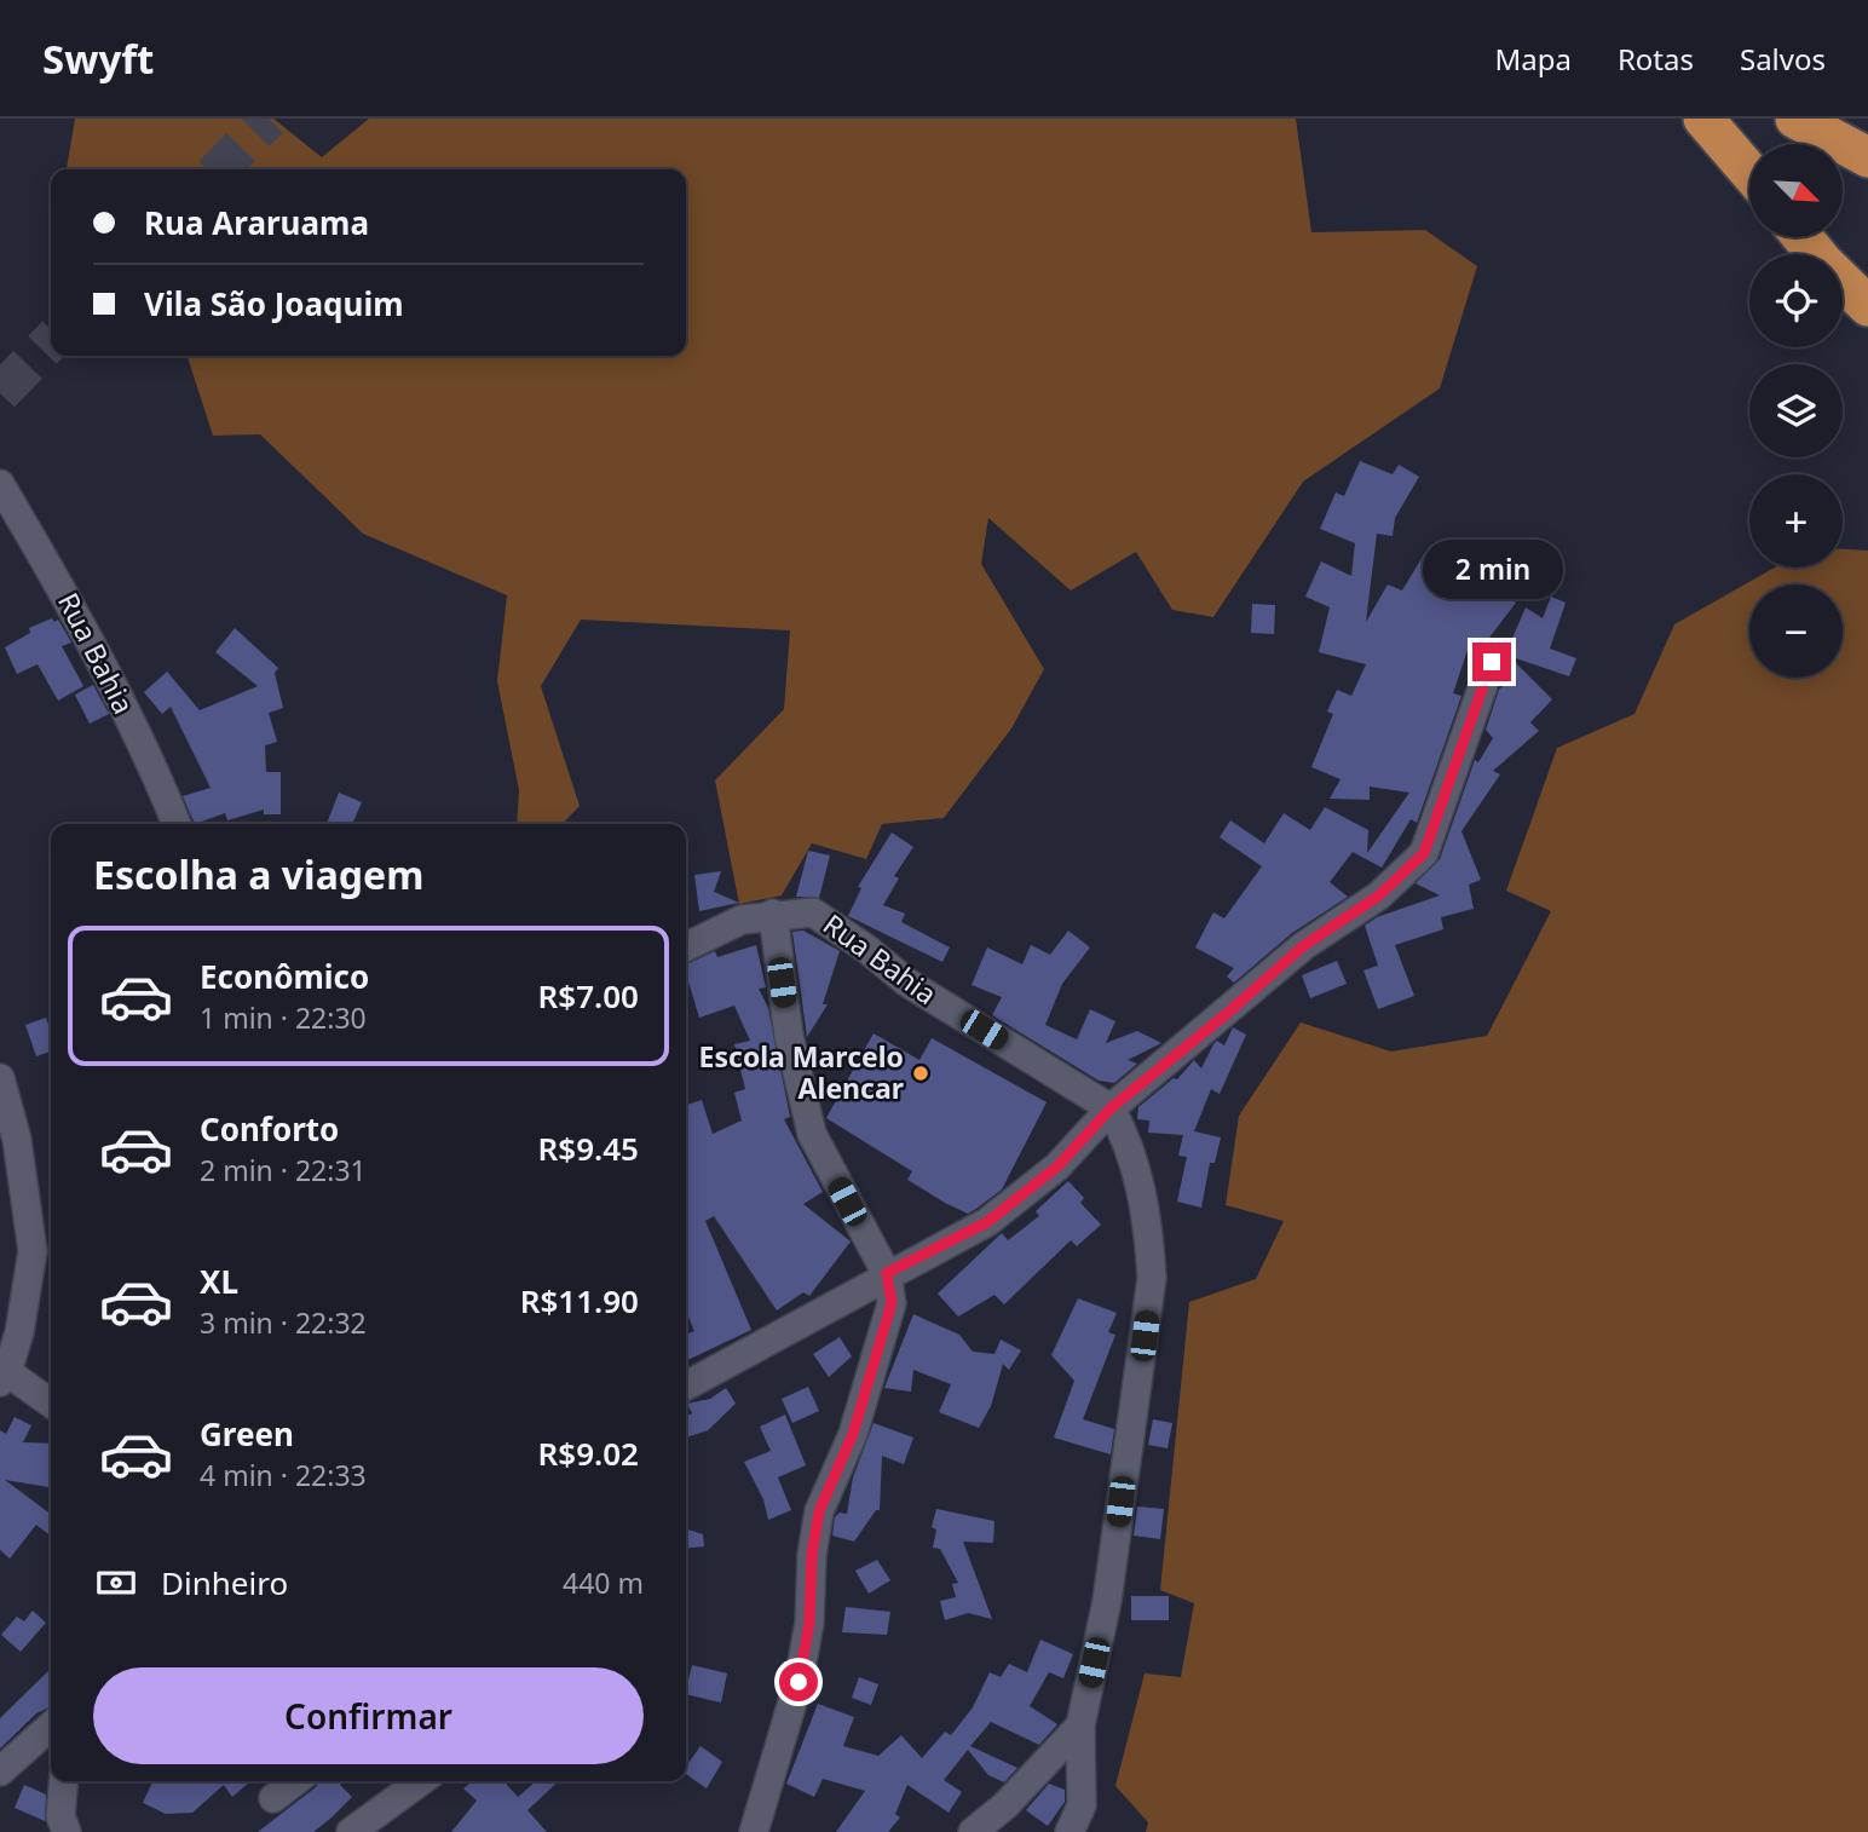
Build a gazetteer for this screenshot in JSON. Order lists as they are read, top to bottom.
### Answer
{
  "streets": {
    "street": ["Rua Bahia"]
  },
  "places": ["Escola Marcelo Alencar"],
  "north": "bottom right",
  "page": {
    "header": "Swyft",
    "nav": ["Mapa", "Rotas", "Salvos"],
    "map_buttons": ["+", "−"],
    "banner": ["Rua Araruama", "Vila São Joaquim"],
    "bubble": "2 min",
    "heading": "Escolha a viagem",
    "list": [
      {
        "name": "Econômico",
        "note": "1 min · 22:30",
        "value": "R$7.00"
      },
      {
        "name": "Conforto",
        "note": "2 min · 22:31",
        "value": "R$9.45"
      },
      {
        "name": "XL",
        "note": "3 min · 22:32",
        "value": "R$11.90"
      },
      {
        "name": "Green",
        "note": "4 min · 22:33",
        "value": "R$9.02"
      }
    ],
    "pay": ["Dinheiro", "440 m"],
    "buttons": "Confirmar"
  }
}
